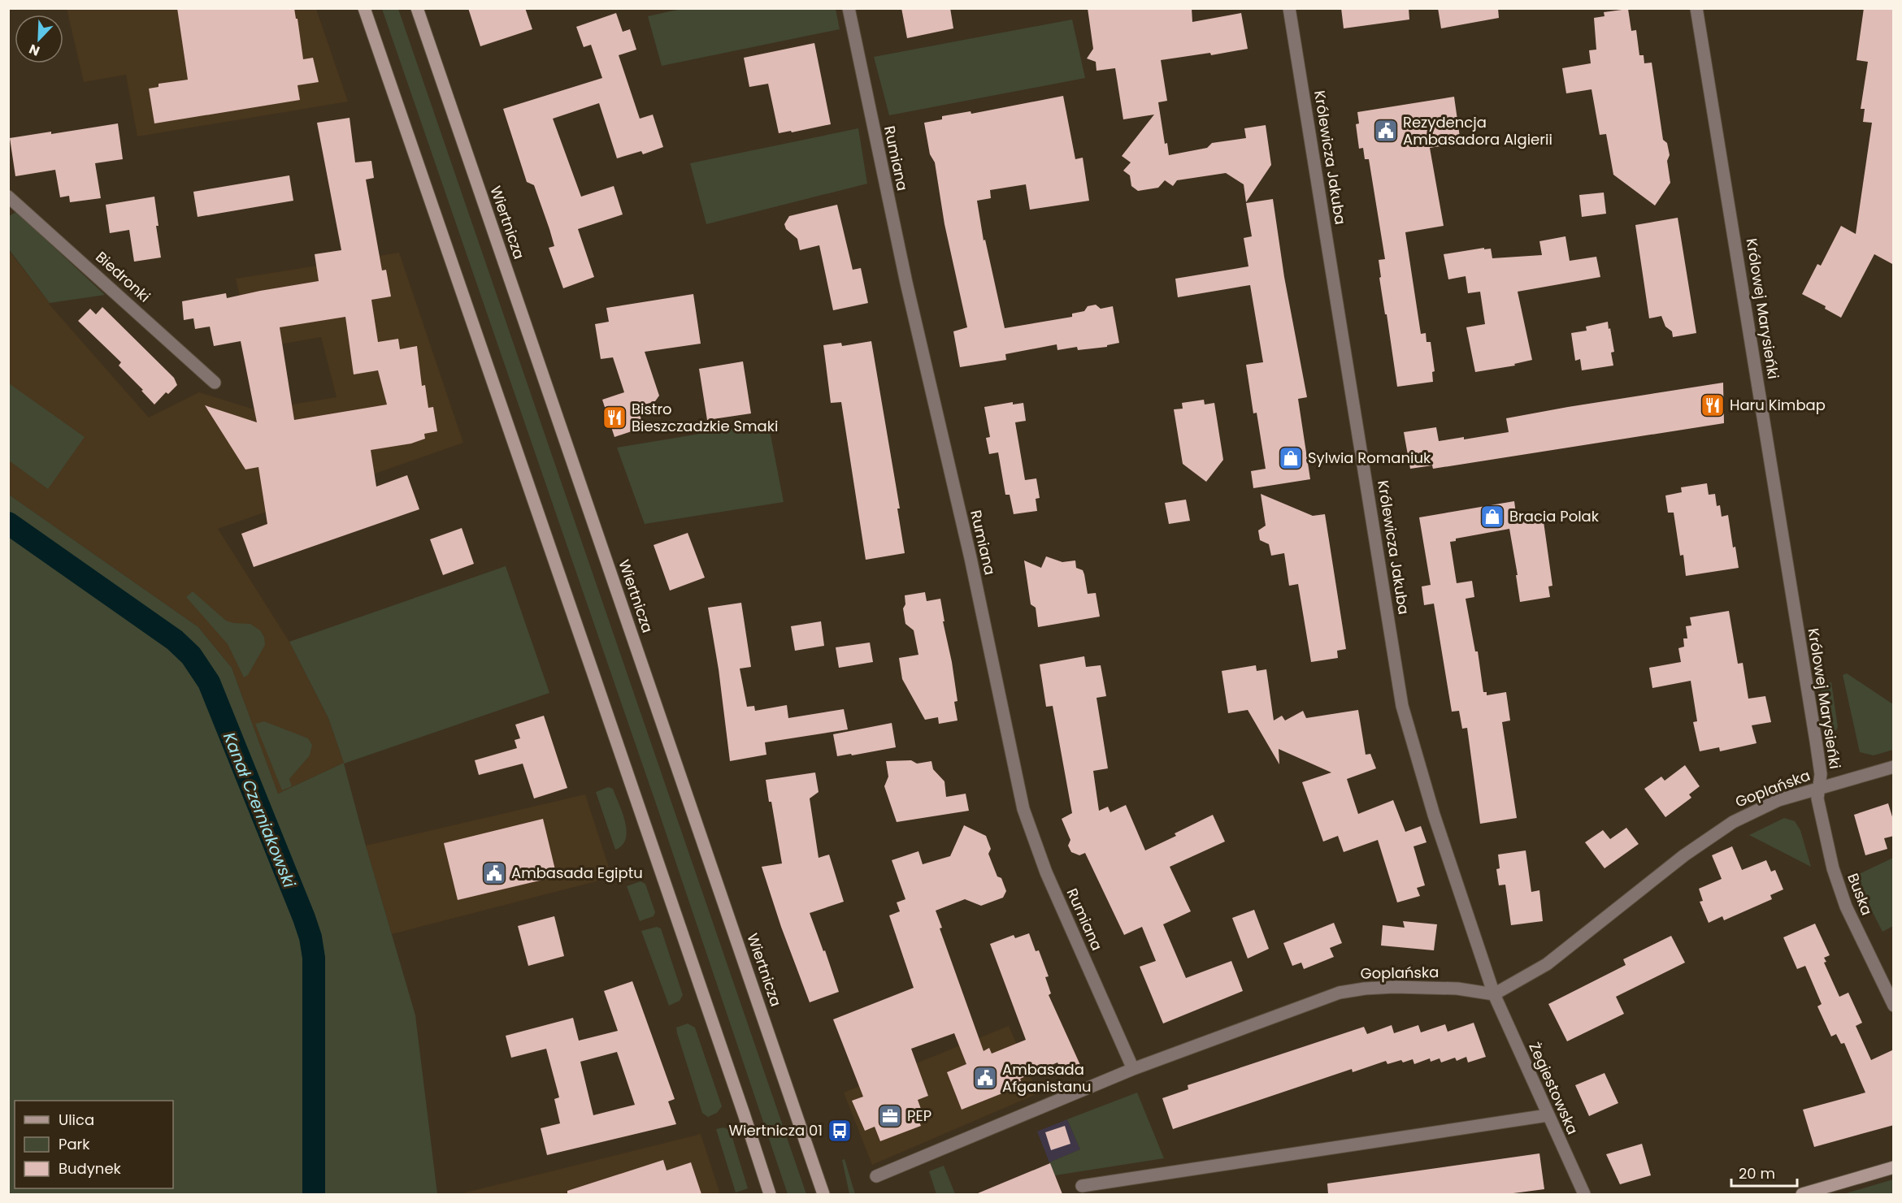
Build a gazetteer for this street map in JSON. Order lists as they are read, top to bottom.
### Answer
{
  "streets": {
    "main road": ["Wiertnicza"],
    "street": [
      "Królewicza Jakuba",
      "Rumiana",
      "Biedronki",
      "Królowej Marysieńki",
      "Goplańska",
      "Buska",
      "Żegiestowska"
    ]
  },
  "crossings": [
    ["Królewicza Jakuba", "Goplańska"],
    ["Królewicza Jakuba", "Żegiestowska"],
    ["Rumiana", "Goplańska"],
    ["Królowej Marysieńki", "Goplańska"],
    ["Królowej Marysieńki", "Buska"],
    ["Goplańska", "Buska"],
    ["Goplańska", "Żegiestowska"]
  ],
  "water": ["Kanał Czerniakowski"],
  "places": {
    "public building": ["Rezydencja Ambasadora Algierii", "Ambasada Egiptu", "Ambasada Afganistanu"],
    "restaurant": ["Haru Kimbap", "Bistro Bieszczadzkie Smaki"],
    "shop": ["Sylwia Romaniuk", "Bracia Polak"],
    "office": ["PEP"],
    "bus stop": ["Wiertnicza 01"]
  },
  "legend": ["Ulica", "Park", "Budynek"],
  "scale_bar": "20 m",
  "north": "bottom left"
}
